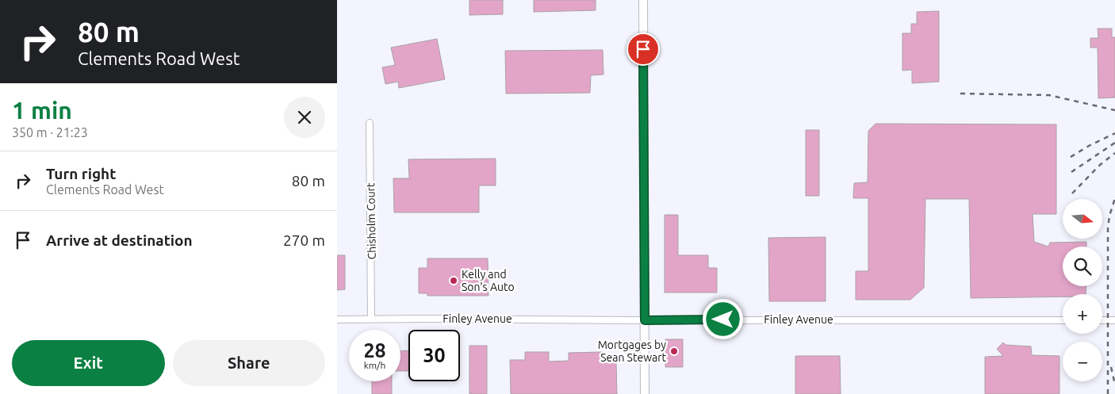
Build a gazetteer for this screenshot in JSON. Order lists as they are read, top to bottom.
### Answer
{
  "streets": {
    "street": ["Chisholm Court", "Finley Avenue"]
  },
  "crossings": [
    ["Chisholm Court", "Finley Avenue"]
  ],
  "places": ["Kelly and Son's Auto", "Mortgages by Sean Stewart"],
  "north": "right",
  "page": {
    "turn": ["80 m", "Clements Road West"],
    "heading": ["1 min", "350 m · 21:23"],
    "list": [
      {
        "name": "Turn right",
        "note": "Clements Road West",
        "value": "80 m"
      },
      {
        "name": "Arrive at destination",
        "value": "270 m"
      }
    ],
    "map_buttons": ["+", "−"],
    "speed": "28 km/h",
    "limit": "30",
    "buttons": ["Exit", "Share"]
  }
}
